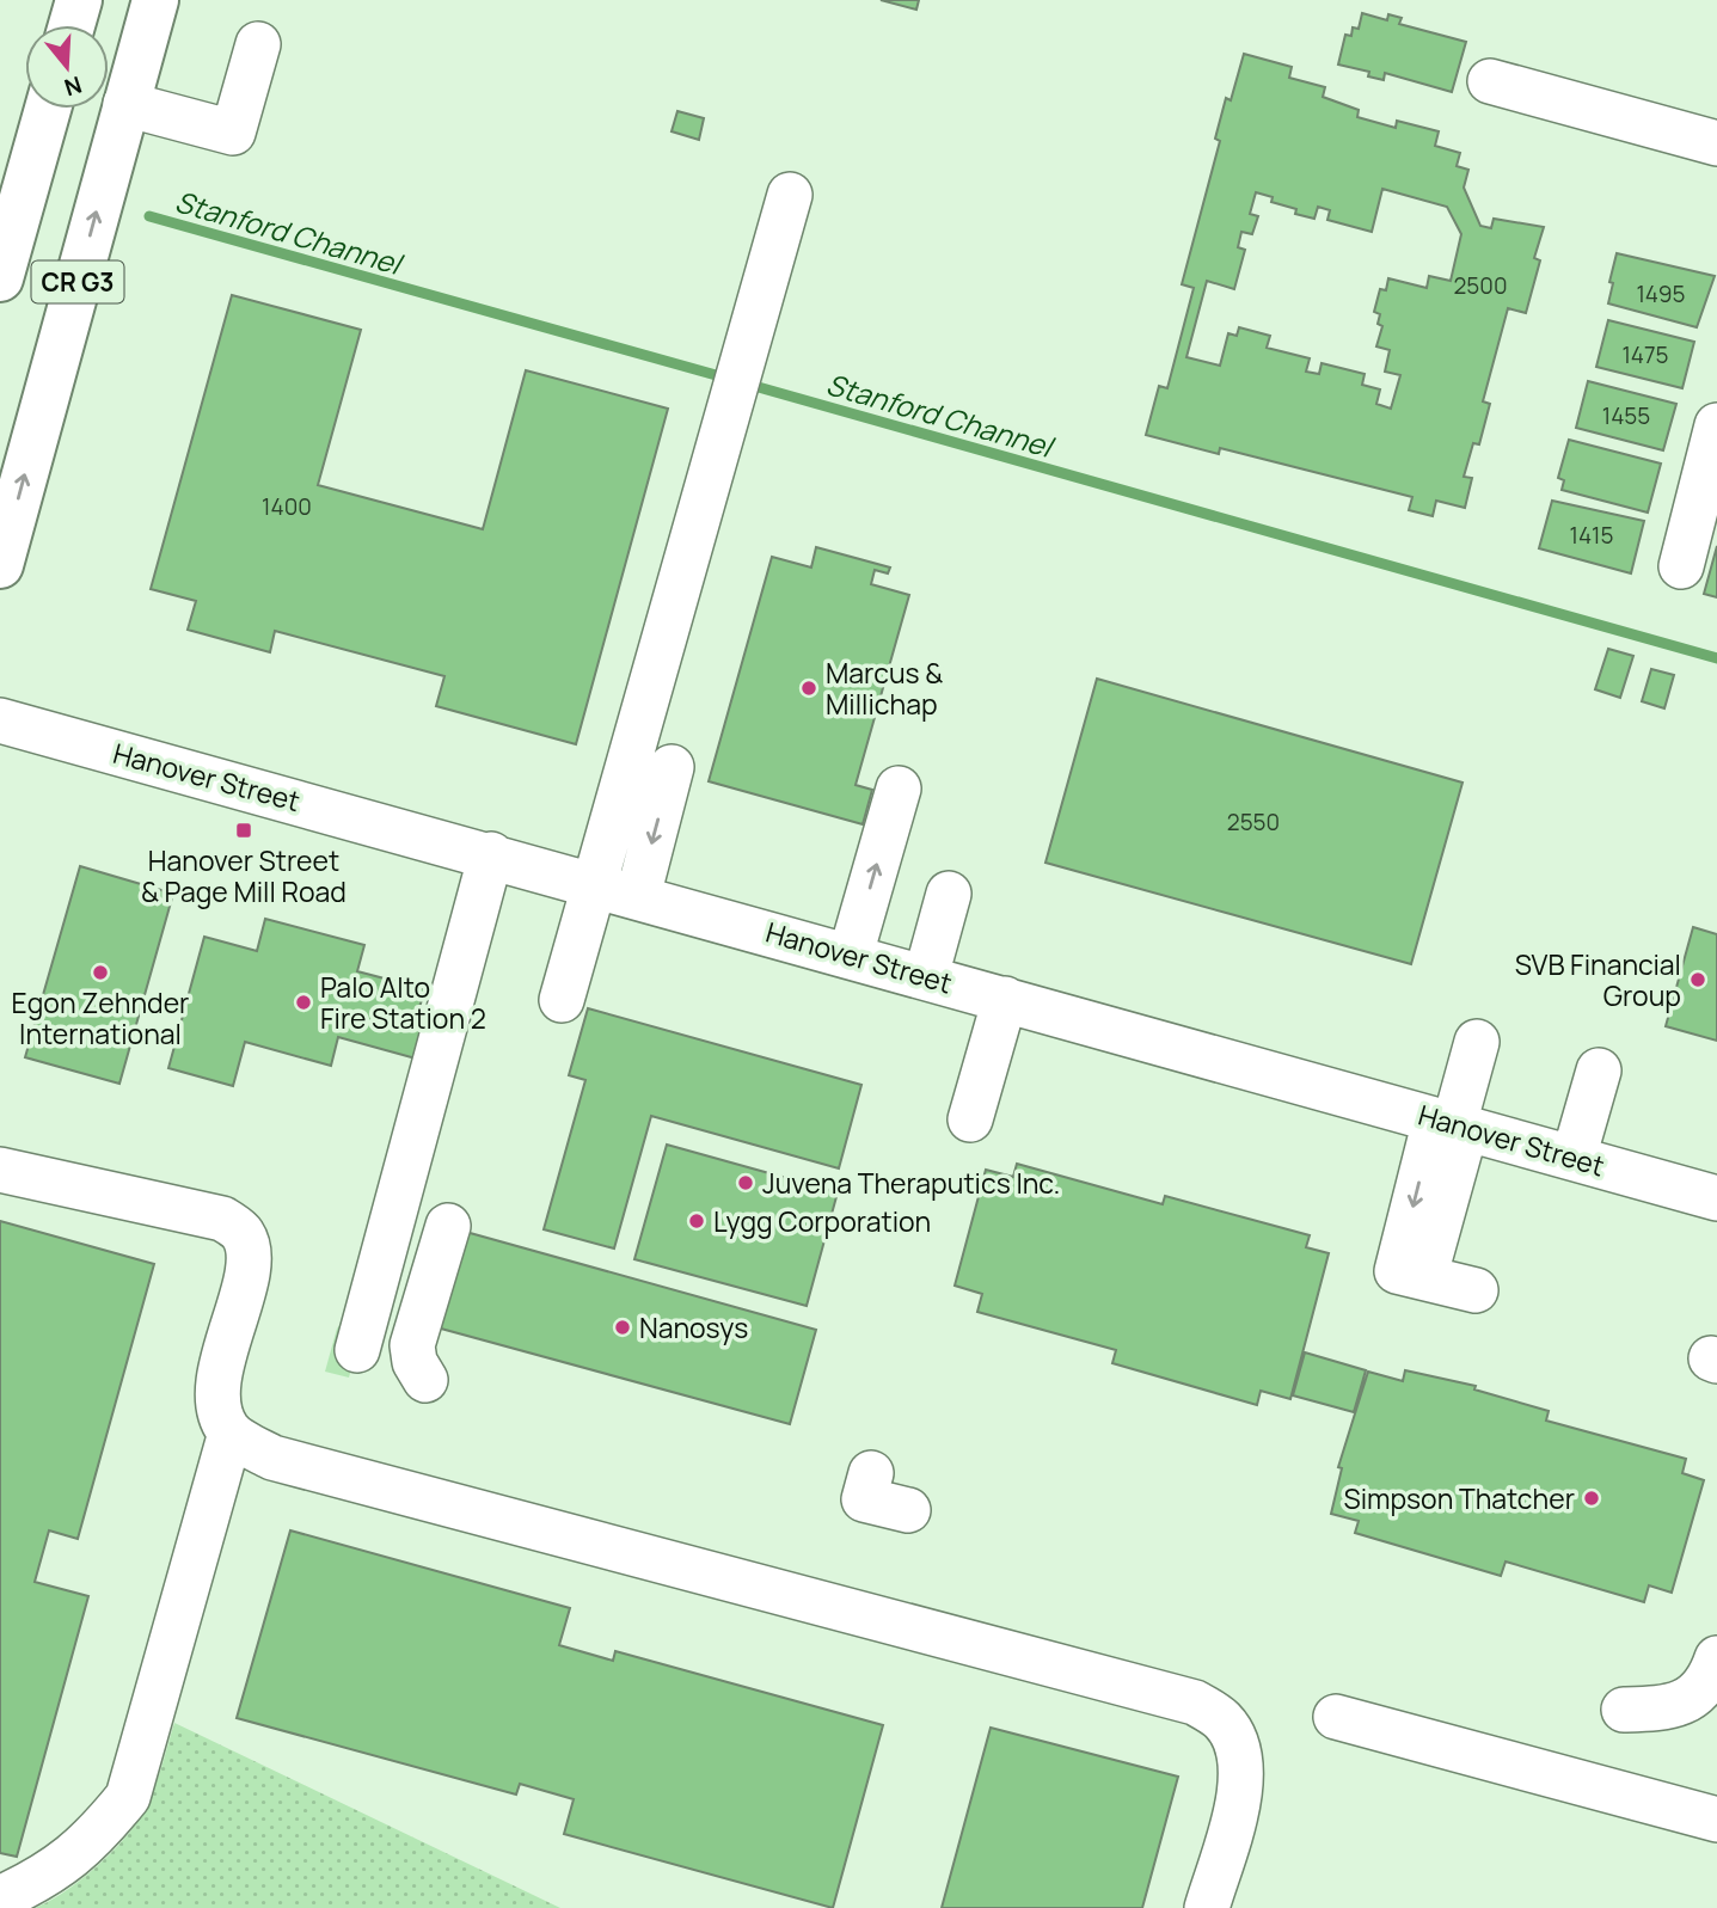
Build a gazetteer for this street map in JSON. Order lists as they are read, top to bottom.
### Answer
{
  "streets": {
    "main road": ["CR G3"],
    "street": ["Hanover Street"]
  },
  "water": ["Stanford Channel"],
  "places": {
    "other": [
      "Marcus & Millichap",
      "Egon Zehnder International",
      "SVB Financial Group",
      "Palo Alto Fire Station 2",
      "Juvena Theraputics Inc.",
      "Lygg Corporation",
      "Nanosys",
      "Simpson Thatcher"
    ],
    "transit": ["Hanover Street & Page Mill Road"]
  },
  "house_numbers": [
    "2500",
    "1495",
    "1475",
    "1455",
    "1400",
    "1415",
    "2550"
  ],
  "north": "bottom"
}
